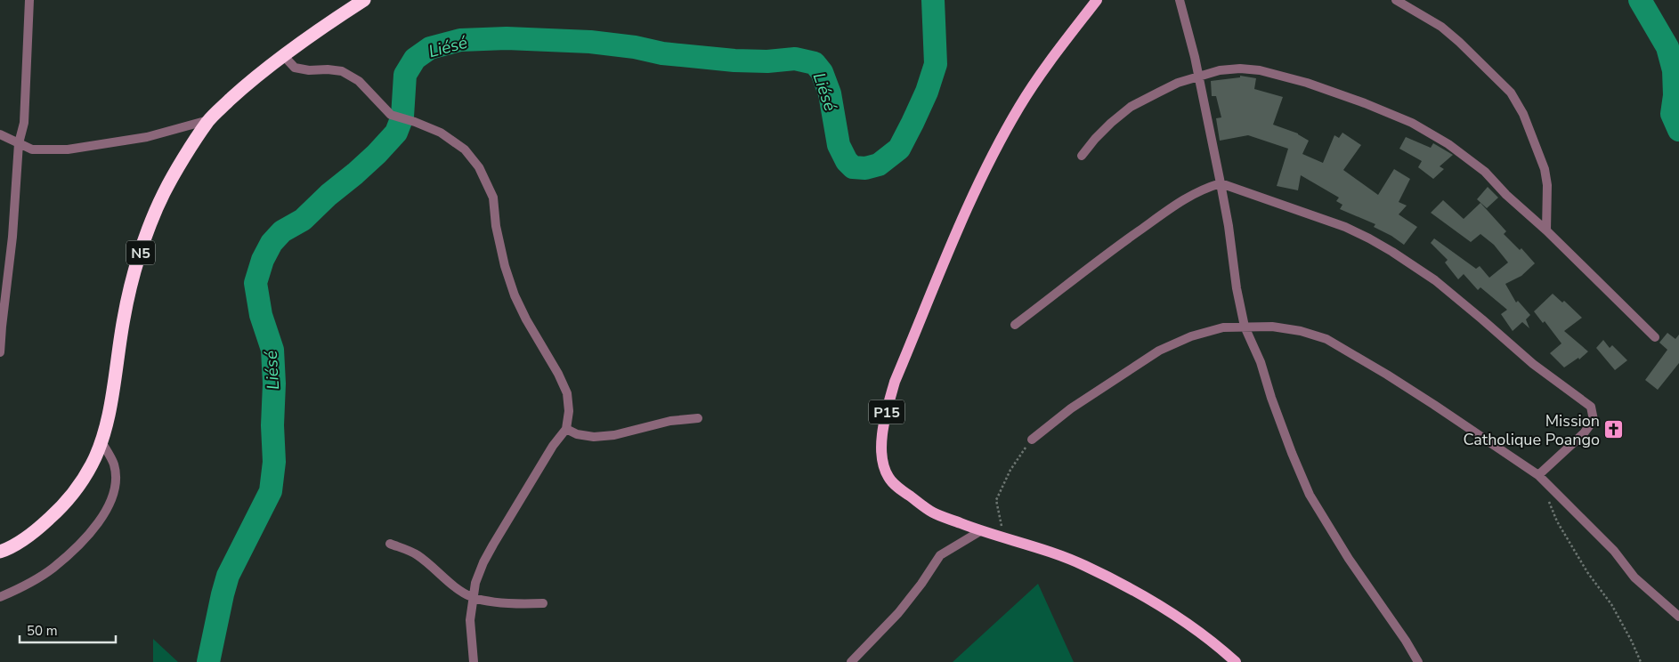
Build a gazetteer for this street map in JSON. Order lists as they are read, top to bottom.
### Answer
{
  "streets": {
    "highway": ["N5"],
    "main road": ["P15"]
  },
  "water": ["Liésé"],
  "places": {
    "church": ["Mission Catholique Poango"]
  },
  "scale_bar": "50 m"
}
